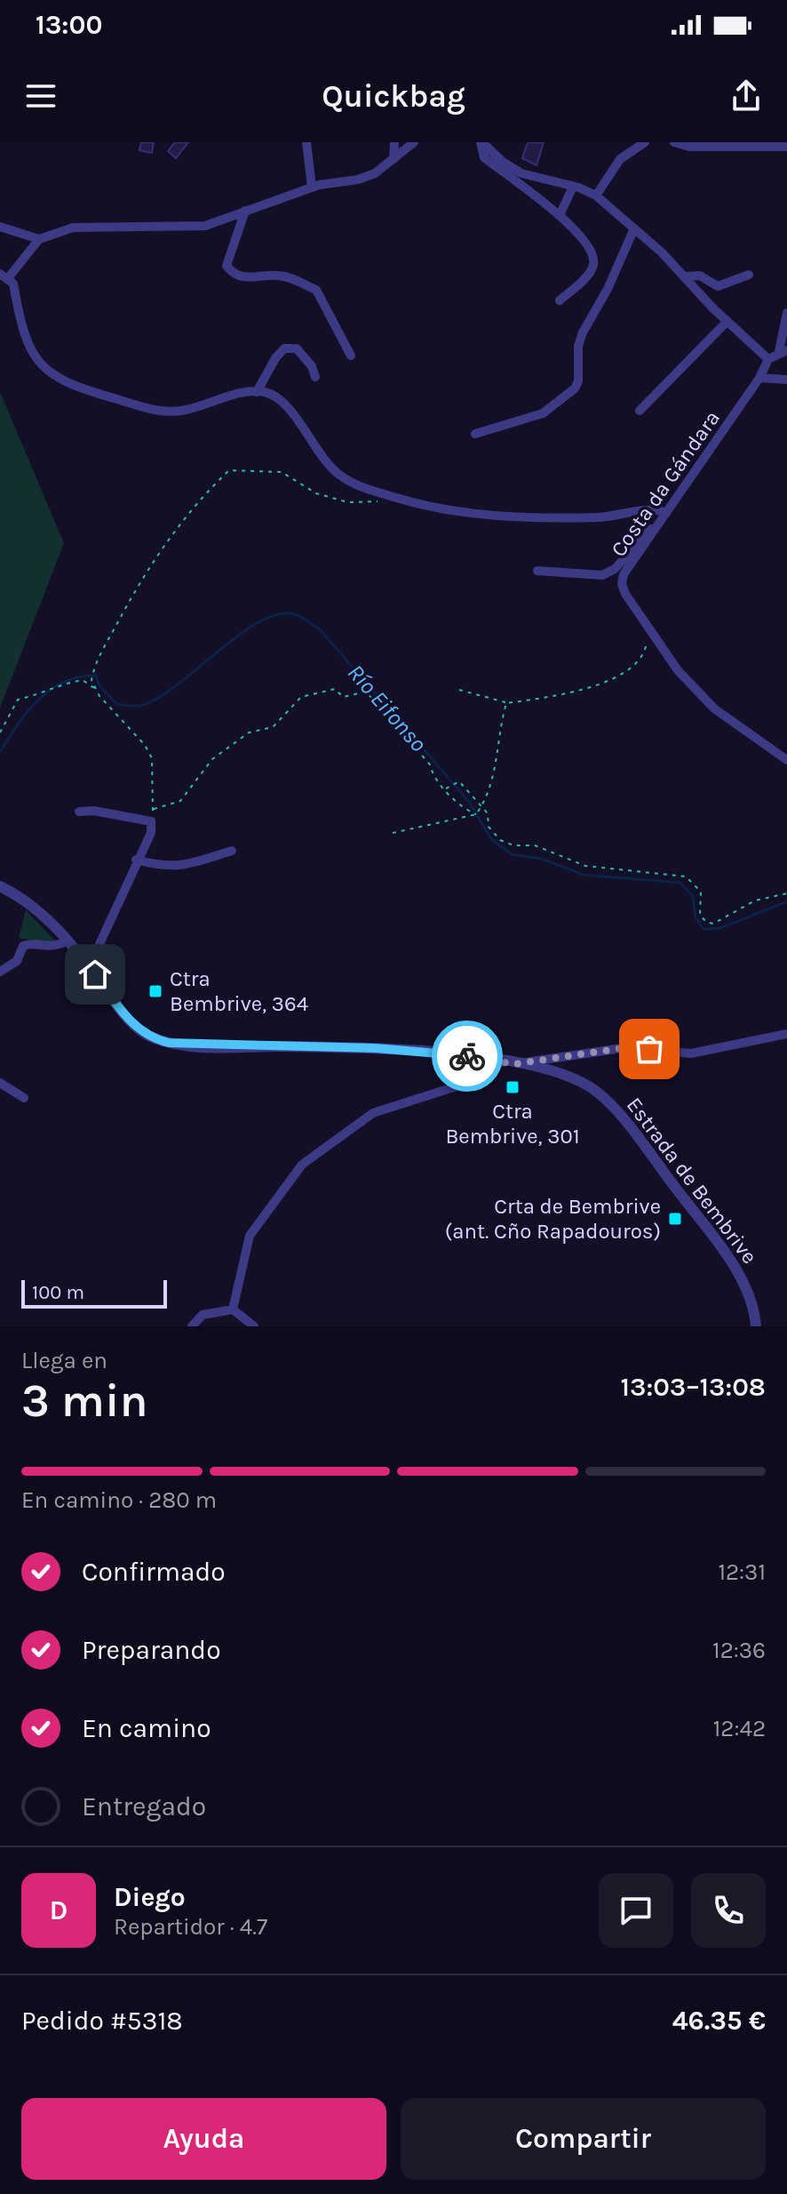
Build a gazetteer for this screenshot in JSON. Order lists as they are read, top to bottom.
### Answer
{
  "streets": {
    "street": ["Costa da Gándara", "Estrada de Bembrive"]
  },
  "water": ["Río Eifonso"],
  "places": {
    "transit": ["Ctra Bembrive, 364", "Ctra Bembrive, 301", "Crta de Bembrive (ant. Cño Rapadouros)"]
  },
  "scale_bar": "100 m",
  "page": {
    "status": "13:00",
    "header": "Quickbag",
    "scale": "100 m",
    "heading": ["3 min", "Llega en", "13:03–13:08"],
    "panel": [
      "Diego",
      "Repartidor · 4.7",
      "Pedido #5318",
      "46.35 €"
    ],
    "bar": "En camino · 280 m",
    "list": [
      ["Confirmado", "12:31"],
      ["Preparando", "12:36"],
      ["En camino", "12:42"],
      "Entregado"
    ],
    "round": "D",
    "buttons": ["Ayuda", "Compartir"]
  }
}
